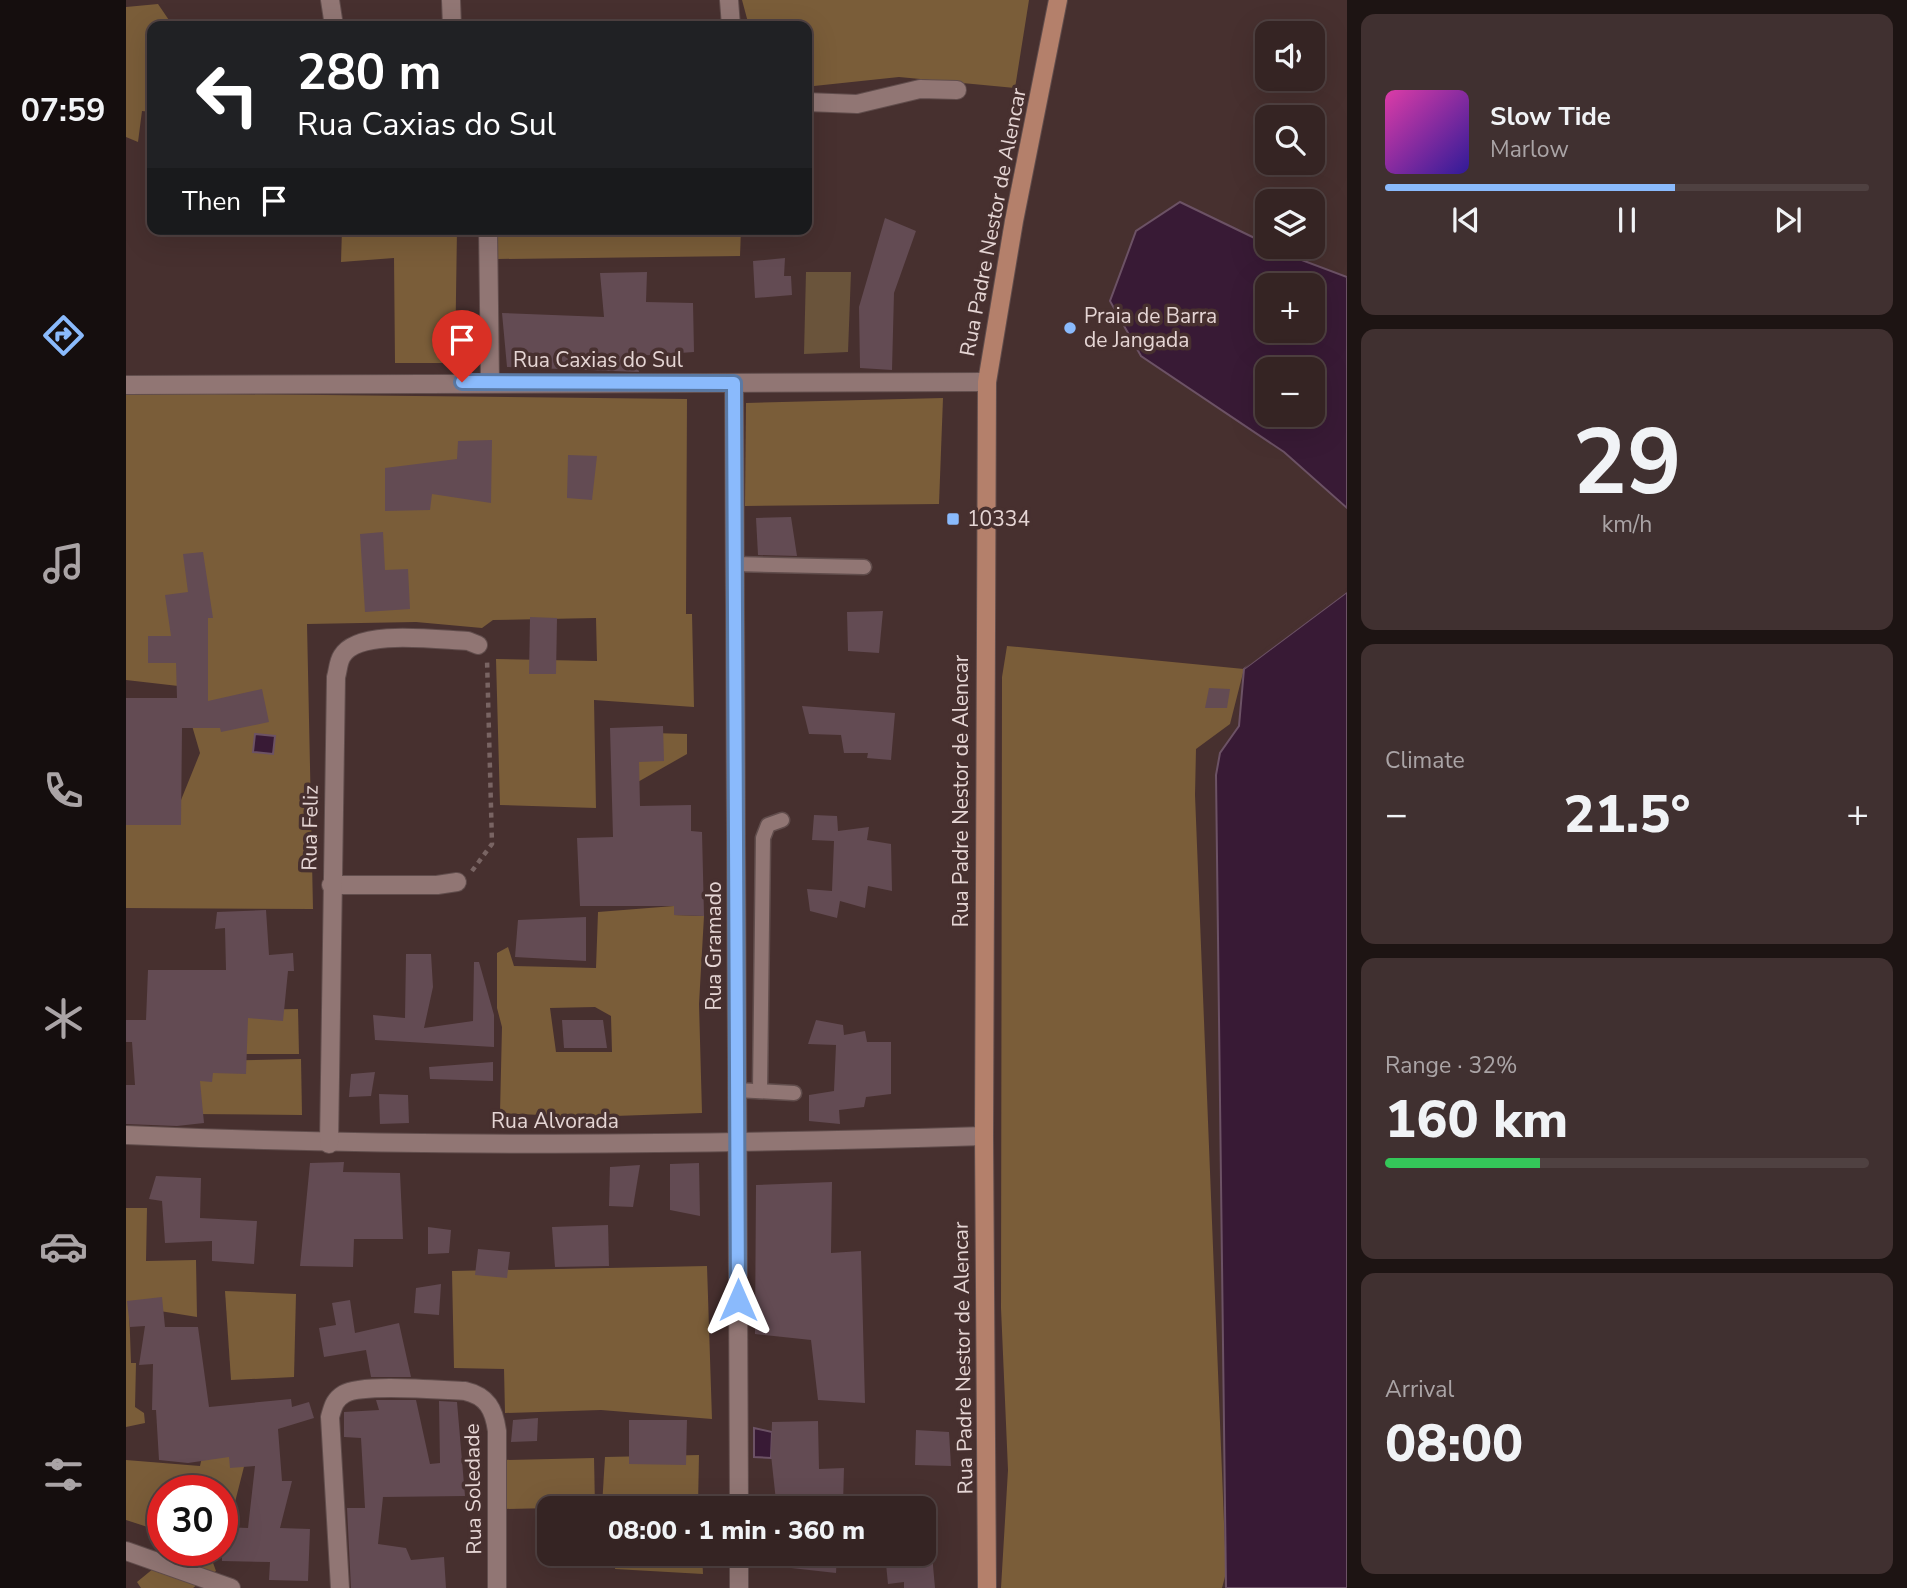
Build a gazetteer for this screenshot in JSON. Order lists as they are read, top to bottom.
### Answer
{
  "streets": {
    "main road": ["Rua Padre Nestor de Alencar"],
    "street": [
      "Rua Caxias do Sul",
      "Rua Feliz",
      "Rua Gramado",
      "Rua Alvorada",
      "Rua Soledade"
    ]
  },
  "crossings": [
    ["Rua Padre Nestor de Alencar", "Rua Caxias do Sul"],
    ["Rua Padre Nestor de Alencar", "Rua Alvorada"],
    ["Rua Caxias do Sul", "Rua Gramado"],
    ["Rua Feliz", "Rua Alvorada"],
    ["Rua Gramado", "Rua Alvorada"]
  ],
  "places": {
    "other": ["Praia de Barra de Jangada"],
    "transit": ["10334"]
  },
  "page": {
    "tabs": "07:59",
    "map_buttons": ["+", "−"],
    "turn": ["280 m", "Rua Caxias do Sul"],
    "song": ["Slow Tide", "Marlow"],
    "then": "Then",
    "tile": [
      ["29", "km/h"],
      "Climate",
      ["Range · 32%", "160 km"],
      ["Arrival", "08:00"]
    ],
    "heat": ["−", "21.5°", "+"],
    "limit": "30",
    "trip": "08:00 · 1 min · 360 m"
  }
}
